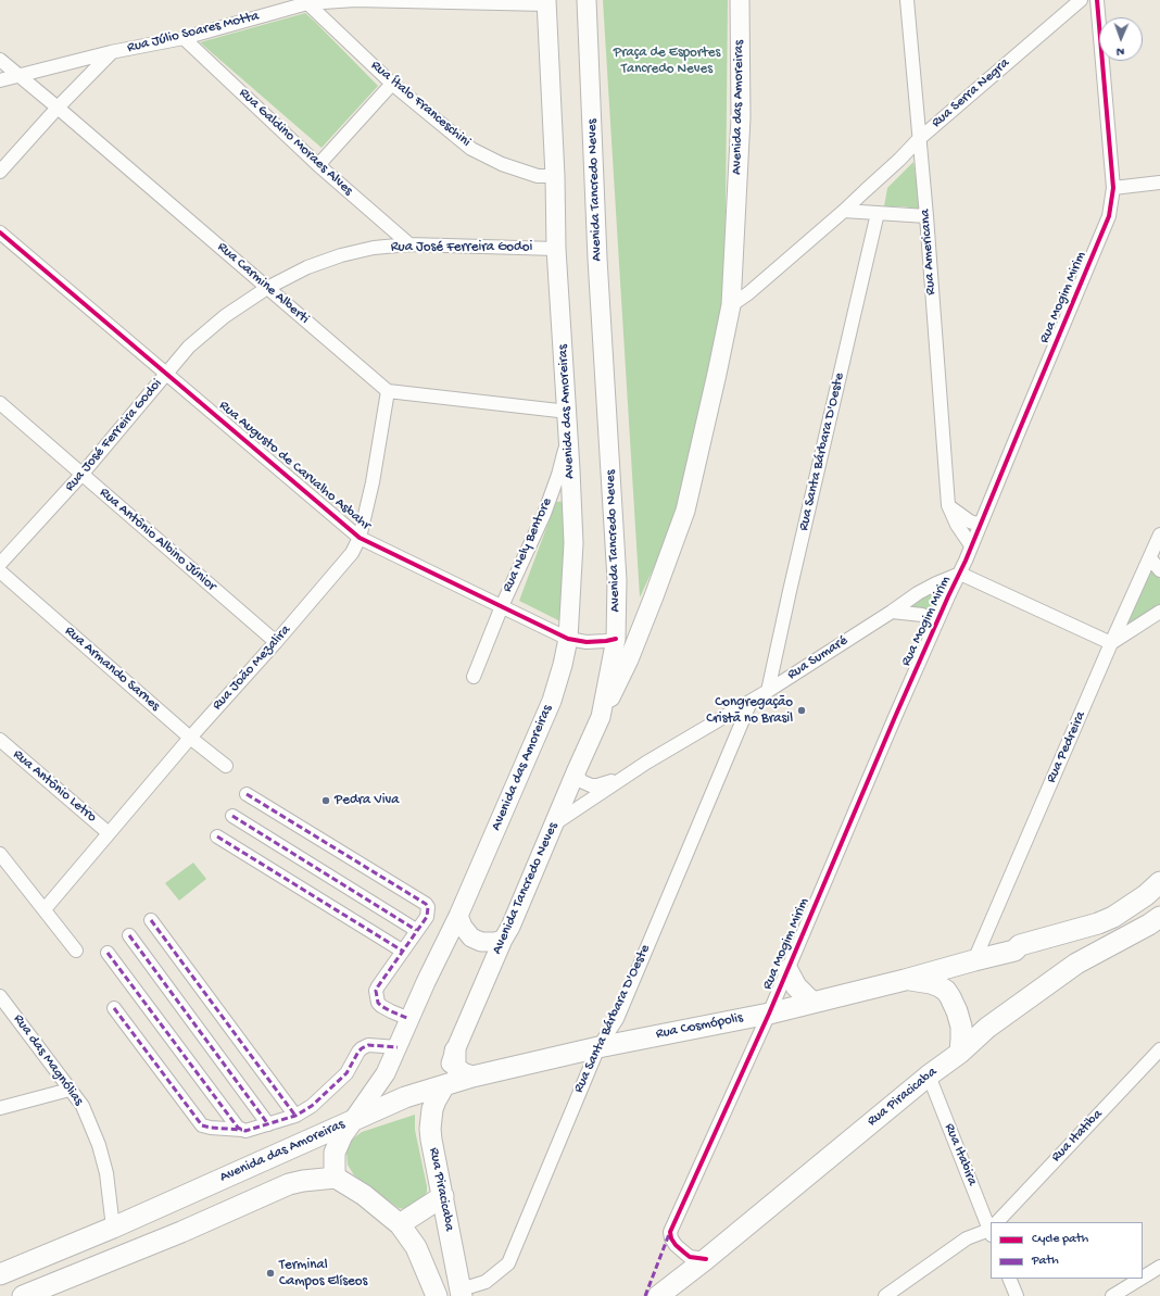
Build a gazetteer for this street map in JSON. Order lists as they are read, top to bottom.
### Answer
{
  "streets": {
    "main road": [
      "Avenida das Amoreiras",
      "Avenida Tancredo Neves",
      "Rua Cosmópolis",
      "Rua Piracicaba"
    ],
    "street": [
      "Rua Júlio Soares Motta",
      "Rua Serra Negra",
      "Rua Ítalo Franceschini",
      "Rua Galdino Moraes Alves",
      "Rua José Ferreira Godoi",
      "Rua Americana",
      "Rua Carmine Alberti",
      "Rua Mogim Mirim",
      "Rua Santa Bárbara D'Oeste",
      "Rua Augusto de Carvalho Asbahr",
      "Rua Antônio Albino Júnior",
      "Rua Nely Bentore",
      "Rua Sumaré",
      "Rua João Mezalira",
      "Rua Armando Sarnes",
      "Rua Pedreira",
      "Rua Antônio Letro",
      "Rua das Magnólias",
      "Rua Itatiba",
      "Rua Itabira"
    ]
  },
  "crossings": [
    ["Rua Júlio Soares Motta", "Rua Ítalo Franceschini"],
    ["Rua Júlio Soares Motta", "Avenida das Amoreiras"],
    ["Rua Júlio Soares Motta", "Rua Galdino Moraes Alves"],
    ["Rua Júlio Soares Motta", "Rua Carmine Alberti"],
    ["Rua Serra Negra", "Avenida das Amoreiras"],
    ["Rua Serra Negra", "Rua Americana"],
    ["Rua Ítalo Franceschini", "Avenida das Amoreiras"],
    ["Avenida das Amoreiras", "Avenida Tancredo Neves"],
    ["Avenida das Amoreiras", "Rua José Ferreira Godoi"],
    ["Avenida das Amoreiras", "Rua Augusto de Carvalho Asbahr"],
    ["Avenida das Amoreiras", "Rua Nely Bentore"],
    ["Avenida das Amoreiras", "Rua Cosmópolis"],
    ["Avenida das Amoreiras", "Rua das Magnólias"],
    ["Rua Galdino Moraes Alves", "Rua José Ferreira Godoi"],
    ["Avenida Tancredo Neves", "Rua Augusto de Carvalho Asbahr"],
    ["Avenida Tancredo Neves", "Rua Sumaré"],
    ["Avenida Tancredo Neves", "Rua Cosmópolis"],
    ["Avenida Tancredo Neves", "Rua Piracicaba"],
    ["Rua José Ferreira Godoi", "Rua Carmine Alberti"],
    ["Rua José Ferreira Godoi", "Rua Augusto de Carvalho Asbahr"],
    ["Rua José Ferreira Godoi", "Rua Antônio Albino Júnior"],
    ["Rua Americana", "Rua Mogim Mirim"],
    ["Rua Carmine Alberti", "Rua João Mezalira"],
    ["Rua Mogim Mirim", "Rua Sumaré"],
    ["Rua Mogim Mirim", "Rua Cosmópolis"],
    ["Rua Mogim Mirim", "Rua Piracicaba"],
    ["Rua Santa Bárbara D'Oeste", "Rua Sumaré"],
    ["Rua Santa Bárbara D'Oeste", "Rua Cosmópolis"],
    ["Rua Santa Bárbara D'Oeste", "Rua Piracicaba"],
    ["Rua Augusto de Carvalho Asbahr", "Rua Nely Bentore"],
    ["Rua Augusto de Carvalho Asbahr", "Rua João Mezalira"],
    ["Rua Antônio Albino Júnior", "Rua João Mezalira"],
    ["Rua João Mezalira", "Rua Armando Sarnes"],
    ["Rua João Mezalira", "Rua Antônio Letro"],
    ["Rua Pedreira", "Rua Cosmópolis"],
    ["Rua Cosmópolis", "Rua Piracicaba"],
    ["Rua Piracicaba", "Rua Itabira"]
  ],
  "parks": ["Praça de Esportes Tancredo Neves"],
  "places": ["Congregação Cristã no Brasil", "Pedra Viva", "Terminal Campos Elíseos"],
  "legend": ["Cycle path", "Path"],
  "north": "bottom"
}
